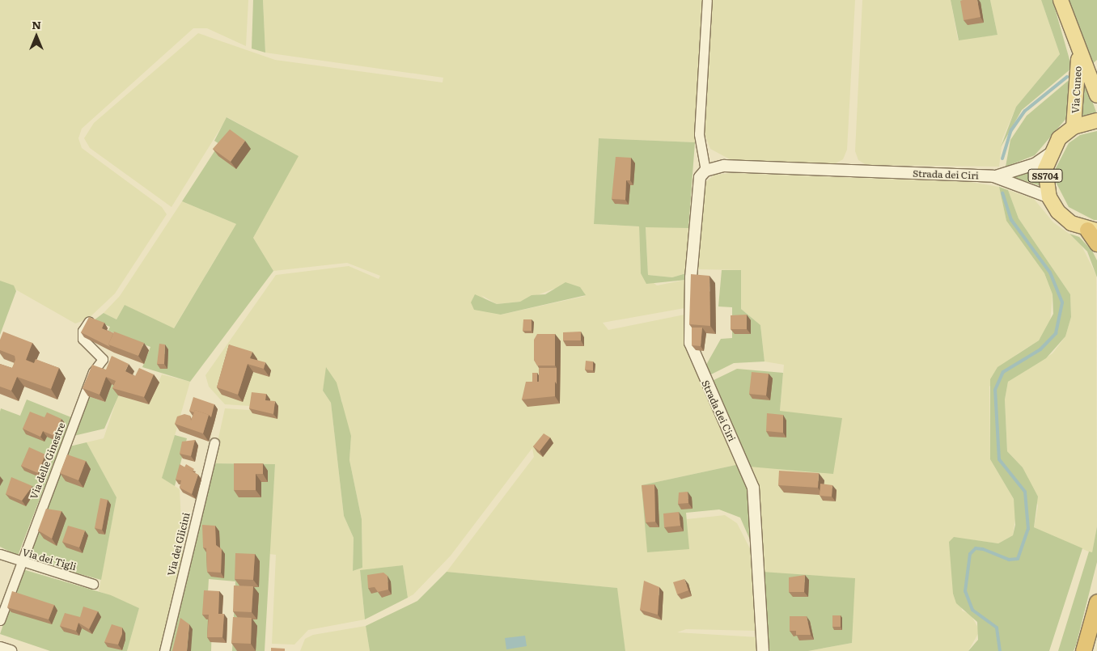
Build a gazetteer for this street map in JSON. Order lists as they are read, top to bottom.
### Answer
{
  "streets": {
    "highway": ["SS704"],
    "main road": ["Via Cuneo"],
    "street": [
      "Strada dei Ciri",
      "Via delle Ginestre",
      "Via dei Glicini",
      "Via dei Tigli"
    ]
  },
  "crossings": [
    ["Via Cuneo", "SS704"],
    ["Via delle Ginestre", "Via dei Tigli"]
  ],
  "north": "top"
}
